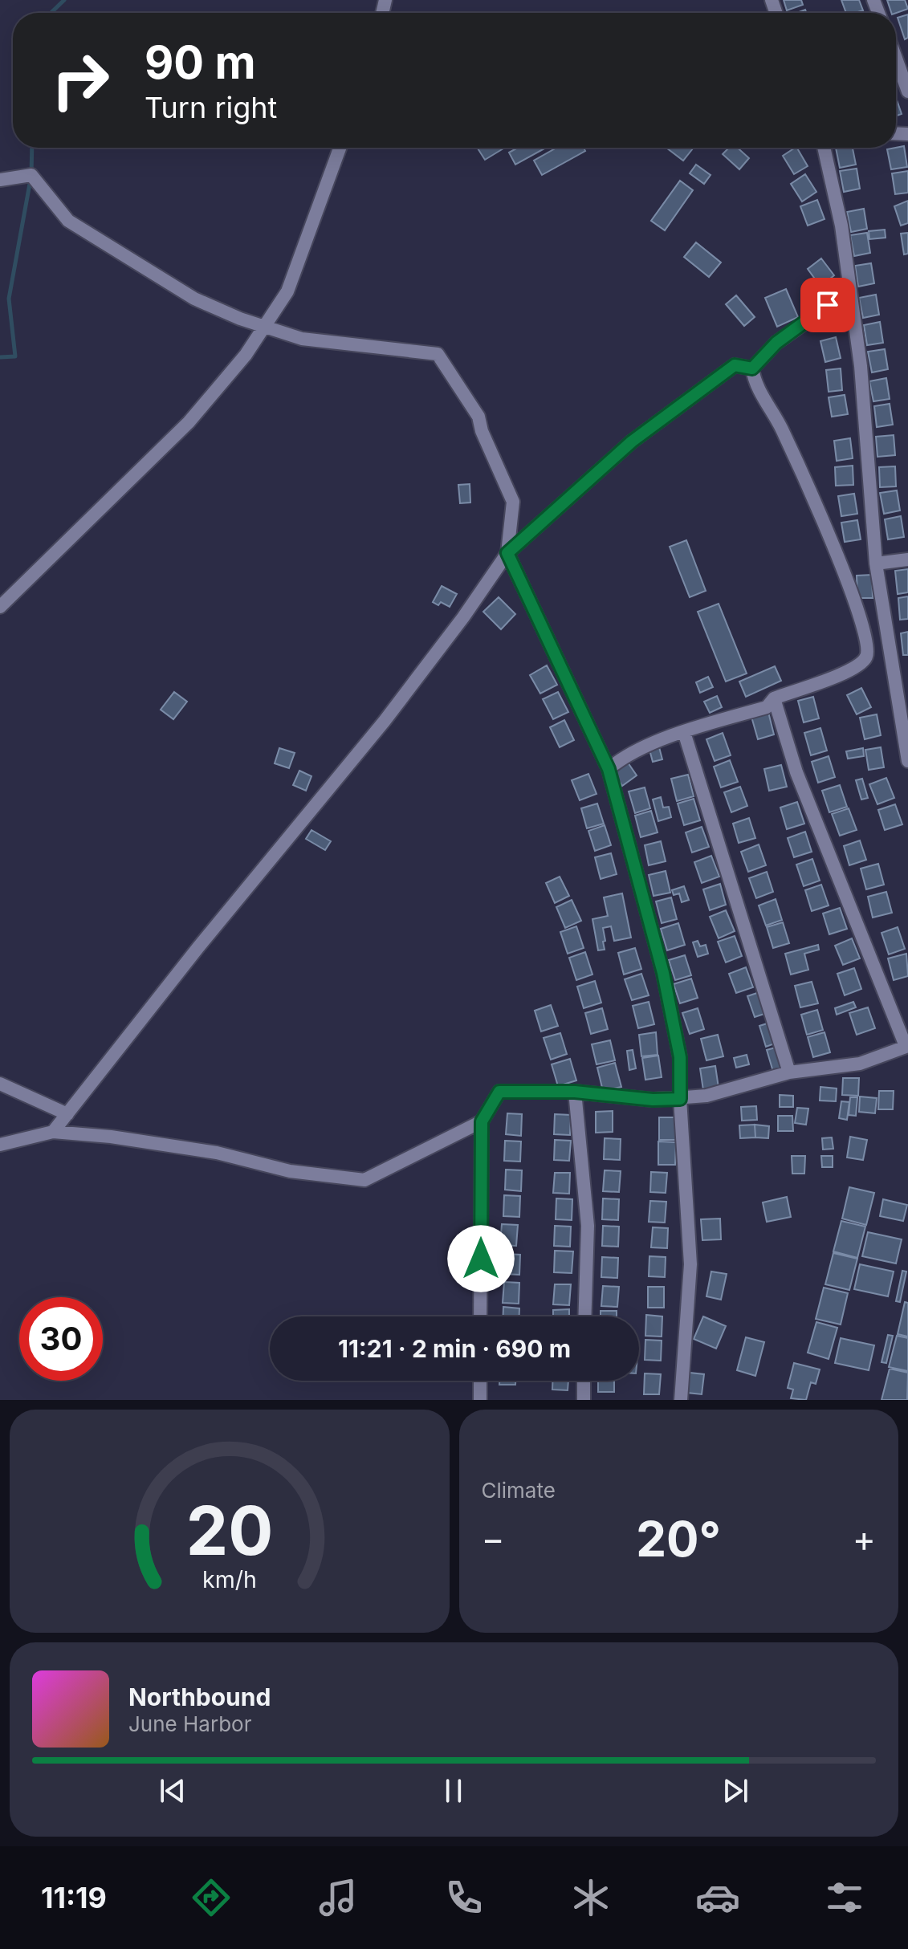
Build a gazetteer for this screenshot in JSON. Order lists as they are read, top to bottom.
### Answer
{
  "page": {
    "turn": ["90 m", "Turn right"],
    "limit": "30",
    "trip": "11:21 · 2 min · 690 m",
    "tile": "Climate",
    "heat": ["−", "20°", "+"],
    "song": ["Northbound", "June Harbor"],
    "tabs": "11:19",
    "gauge": ["20", "km/h"]
  }
}
